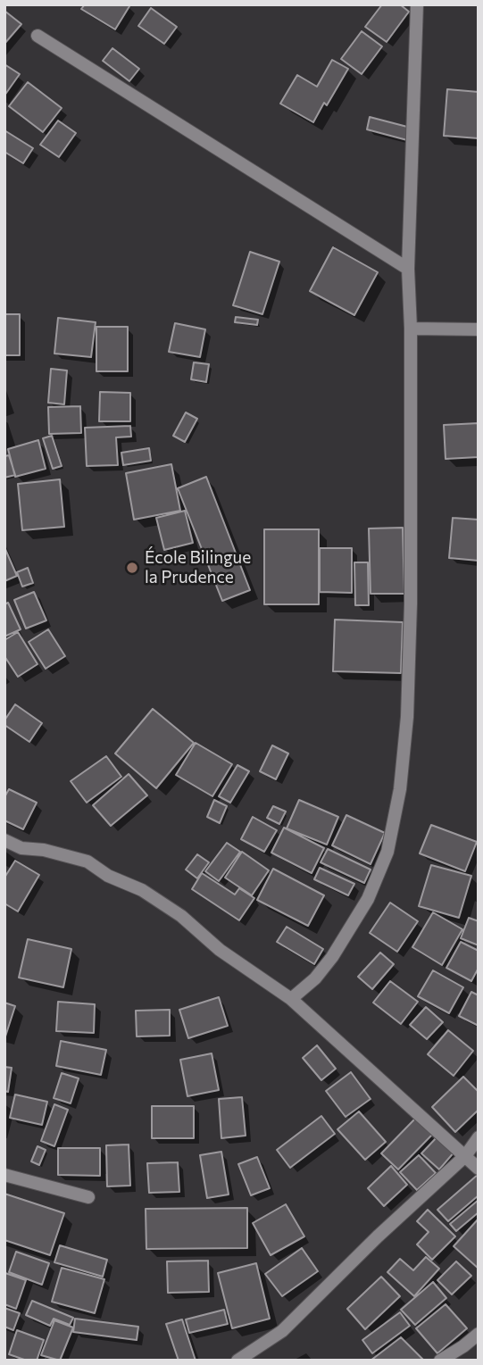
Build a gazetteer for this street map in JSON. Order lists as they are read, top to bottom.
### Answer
{
  "places": ["École Bilingue la Prudence"]
}
